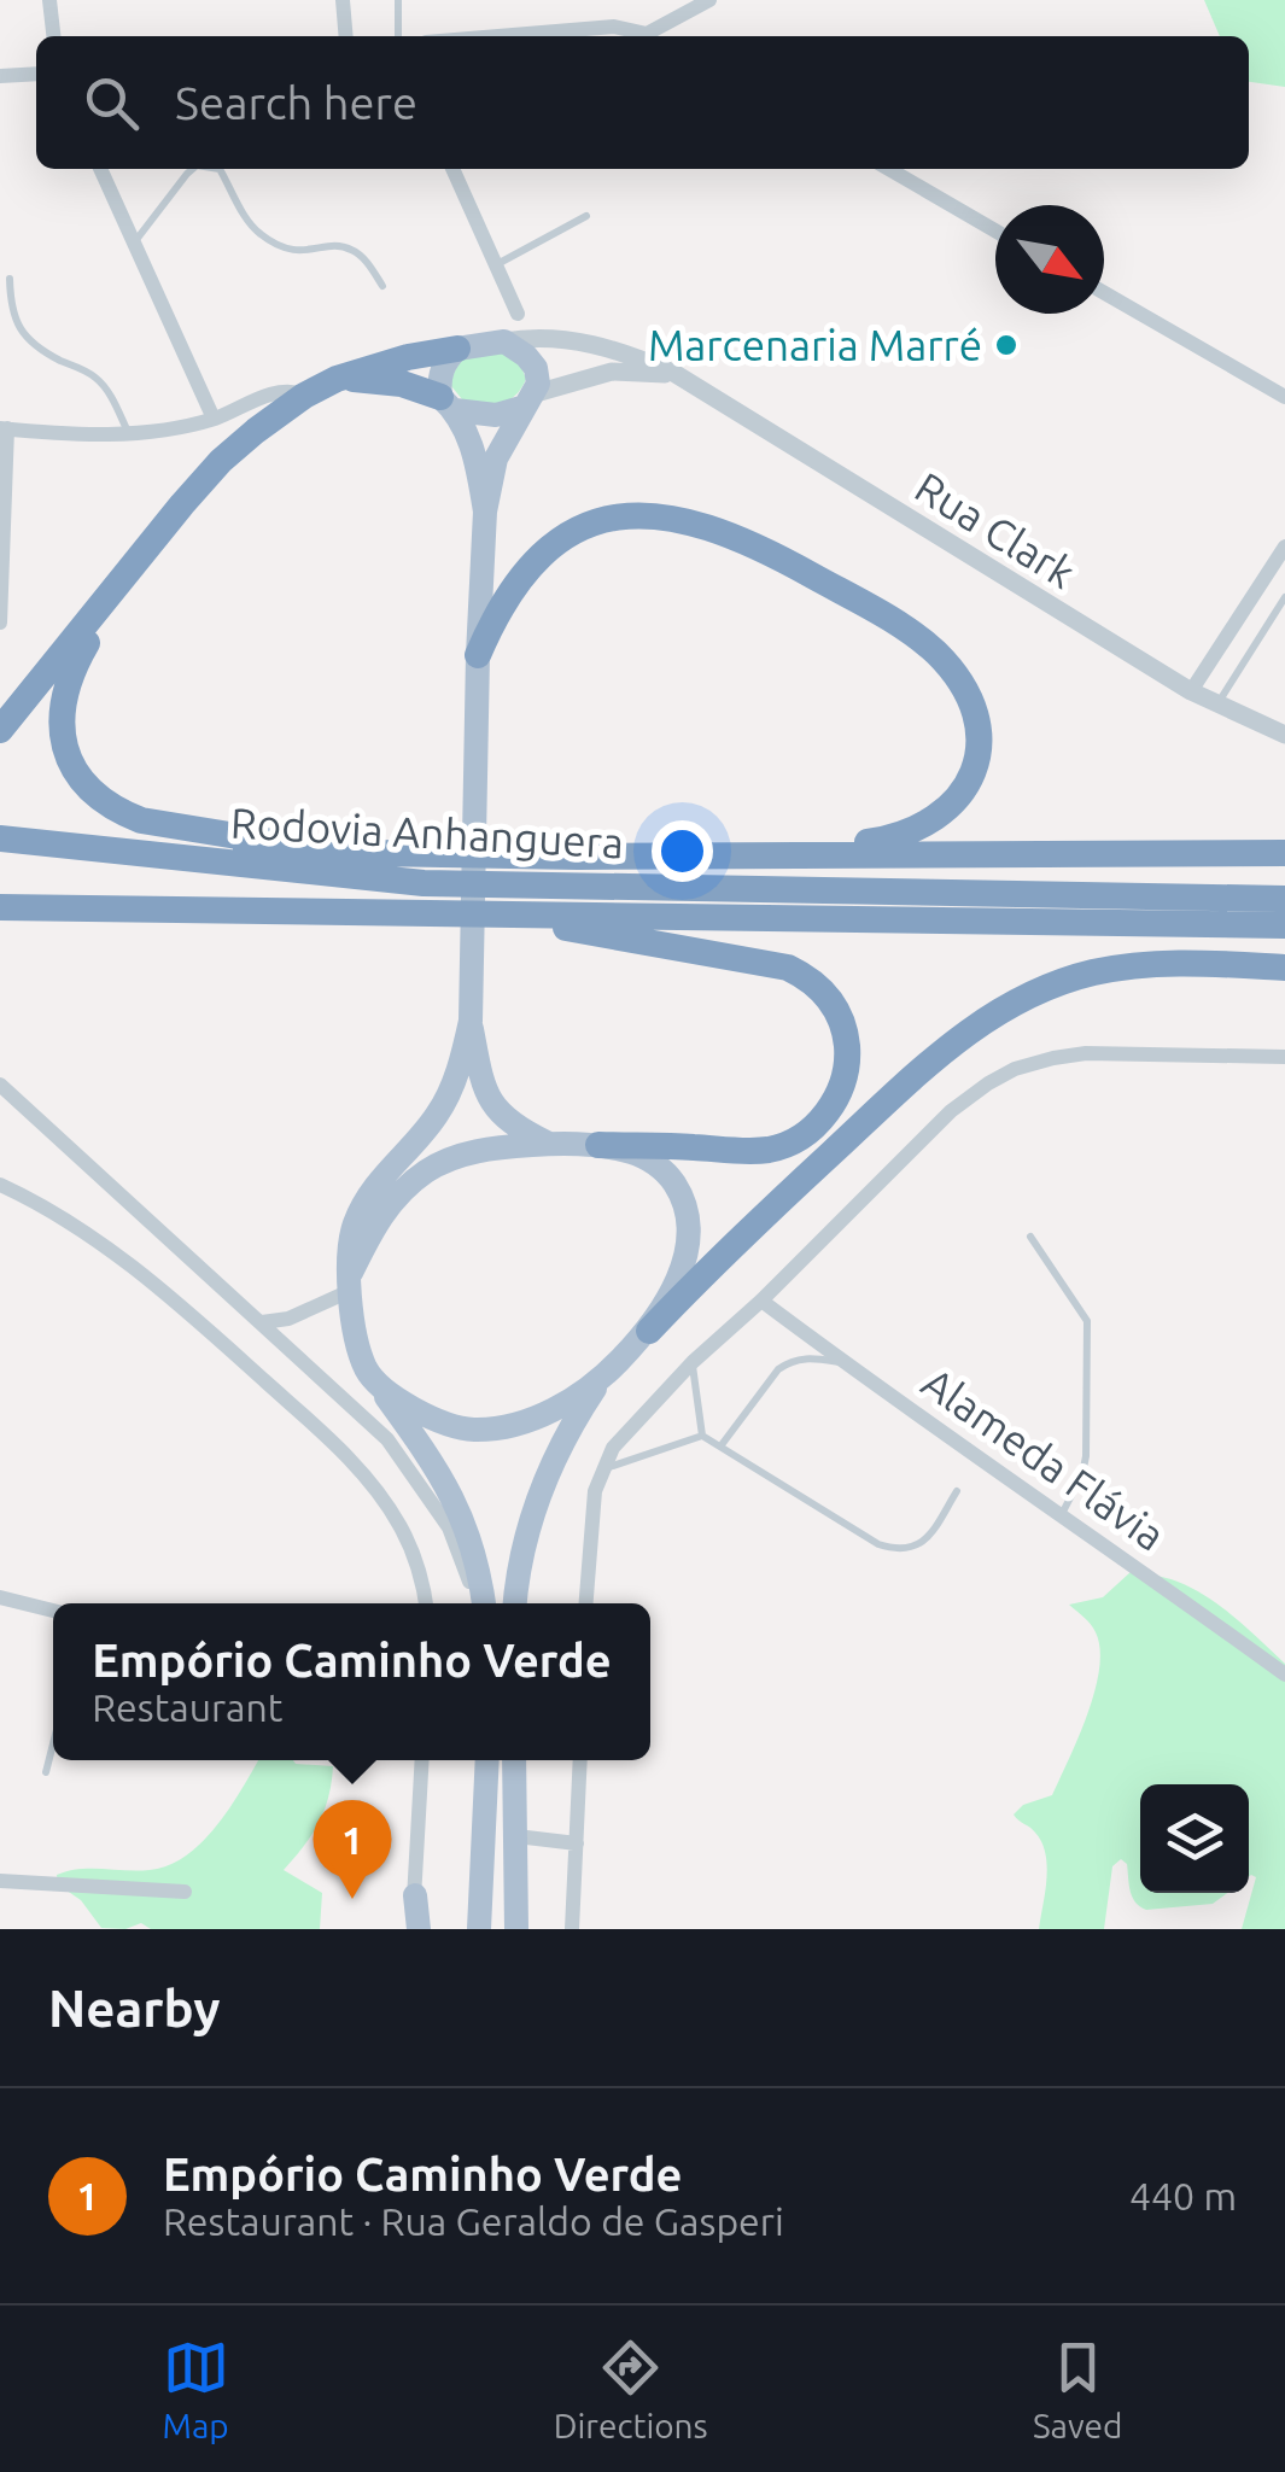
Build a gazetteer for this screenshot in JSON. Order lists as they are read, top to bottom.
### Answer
{
  "streets": {
    "highway": ["Rodovia Anhanguera"],
    "street": ["Rua Clark", "Alameda Flávia"]
  },
  "places": ["Marcenaria Marré"],
  "north": "bottom right",
  "page": {
    "search": "Search here",
    "popup": ["Empório Caminho Verde", "Restaurant"],
    "pins": "1",
    "heading": "Nearby",
    "list": [
      {
        "mark": "1",
        "name": "Empório Caminho Verde",
        "note": "Restaurant · Rua Geraldo de Gasperi",
        "value": "440 m"
      }
    ],
    "nav": ["Map", "Directions", "Saved"]
  }
}
